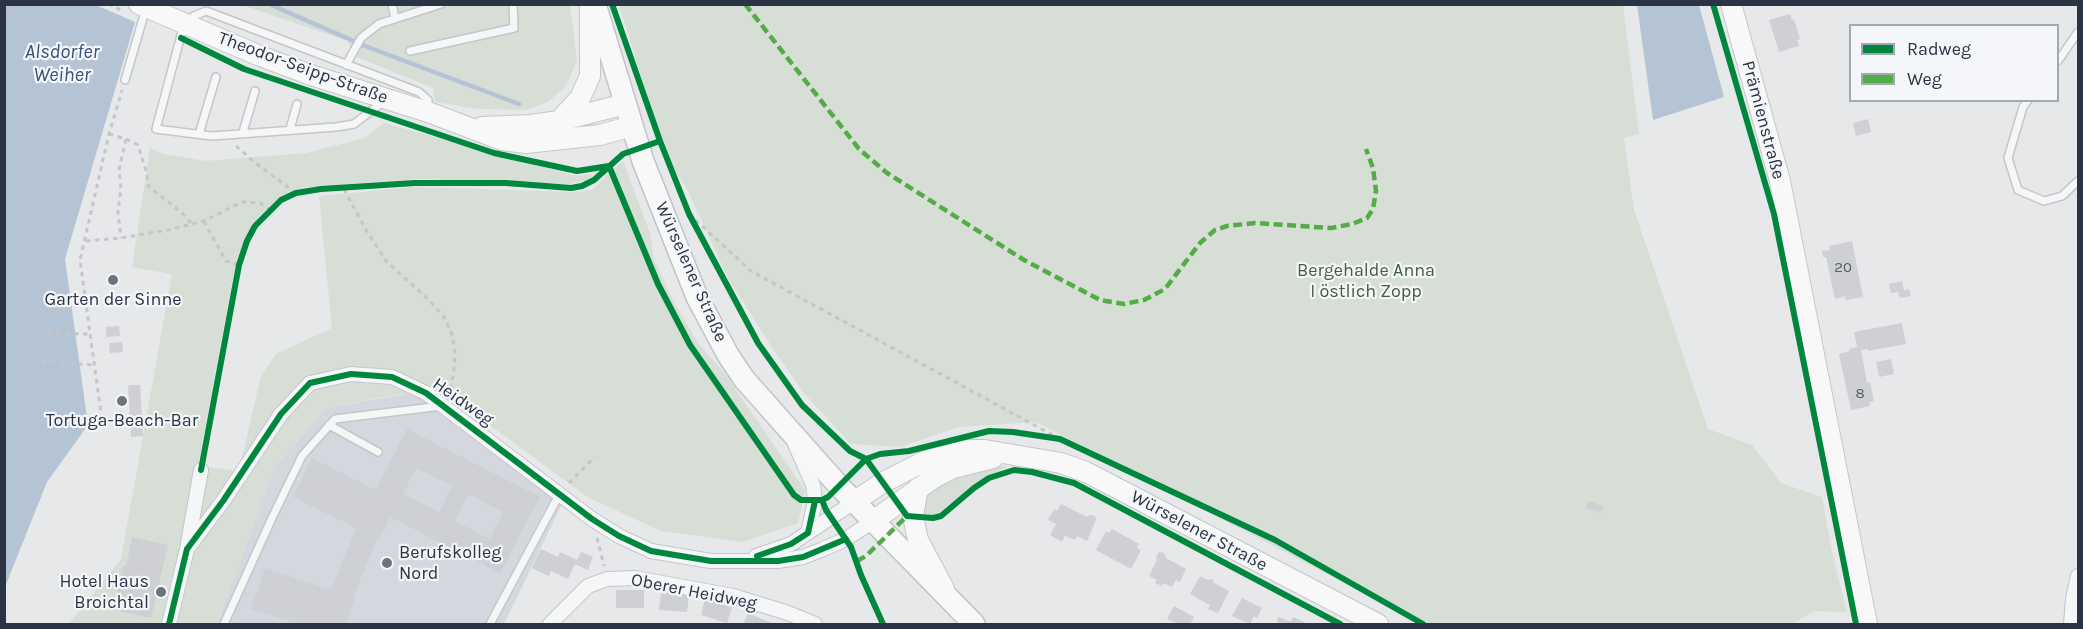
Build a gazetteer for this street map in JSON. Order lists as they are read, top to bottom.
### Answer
{
  "streets": {
    "main road": ["Theodor-Seipp-Straße", "Prämienstraße", "Würselener Straße"],
    "street": ["Heidweg", "Oberer Heidweg"]
  },
  "crossings": [
    ["Theodor-Seipp-Straße", "Würselener Straße"],
    ["Würselener Straße", "Heidweg"]
  ],
  "water": ["Alsdorfer Weiher"],
  "parks": ["Bergehalde Anna I östlich Zopp"],
  "places": [
    "Garten der Sinne",
    "Tortuga-Beach-Bar",
    "Berufskolleg Nord",
    "Hotel Haus Broichtal"
  ],
  "house_numbers": ["20", "8"],
  "legend": ["Radweg", "Weg"]
}
